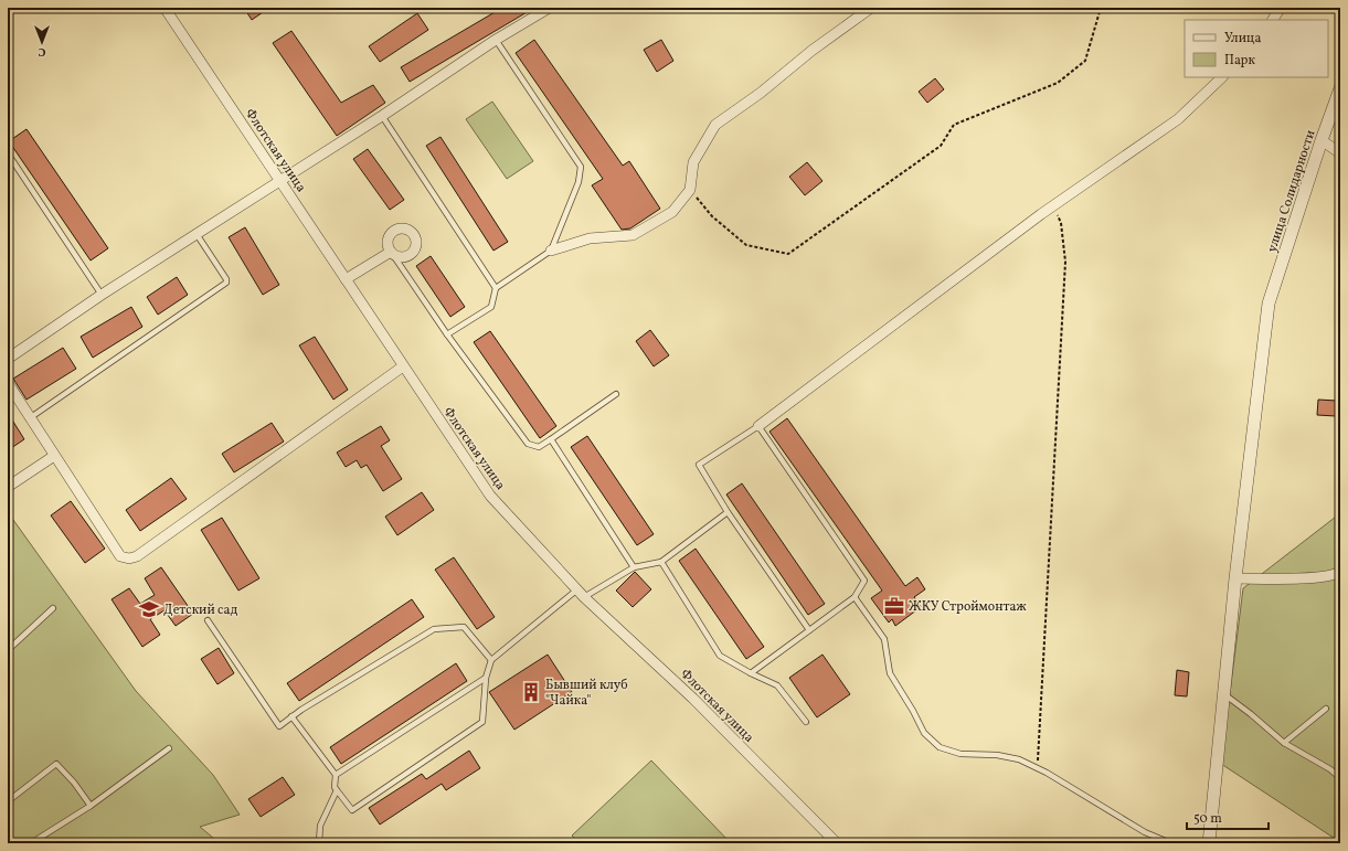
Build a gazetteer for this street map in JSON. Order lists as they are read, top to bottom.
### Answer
{
  "streets": {
    "street": ["Флотская улица", "улица Солидарности"]
  },
  "places": {
    "office": ["ЖКУ Строймонтаж"],
    "school or university": ["Детский сад"],
    "building": ["Бывший клуб \"Чайка\""]
  },
  "legend": ["Улица", "Парк"],
  "scale_bar": "50 m",
  "north": "bottom"
}
